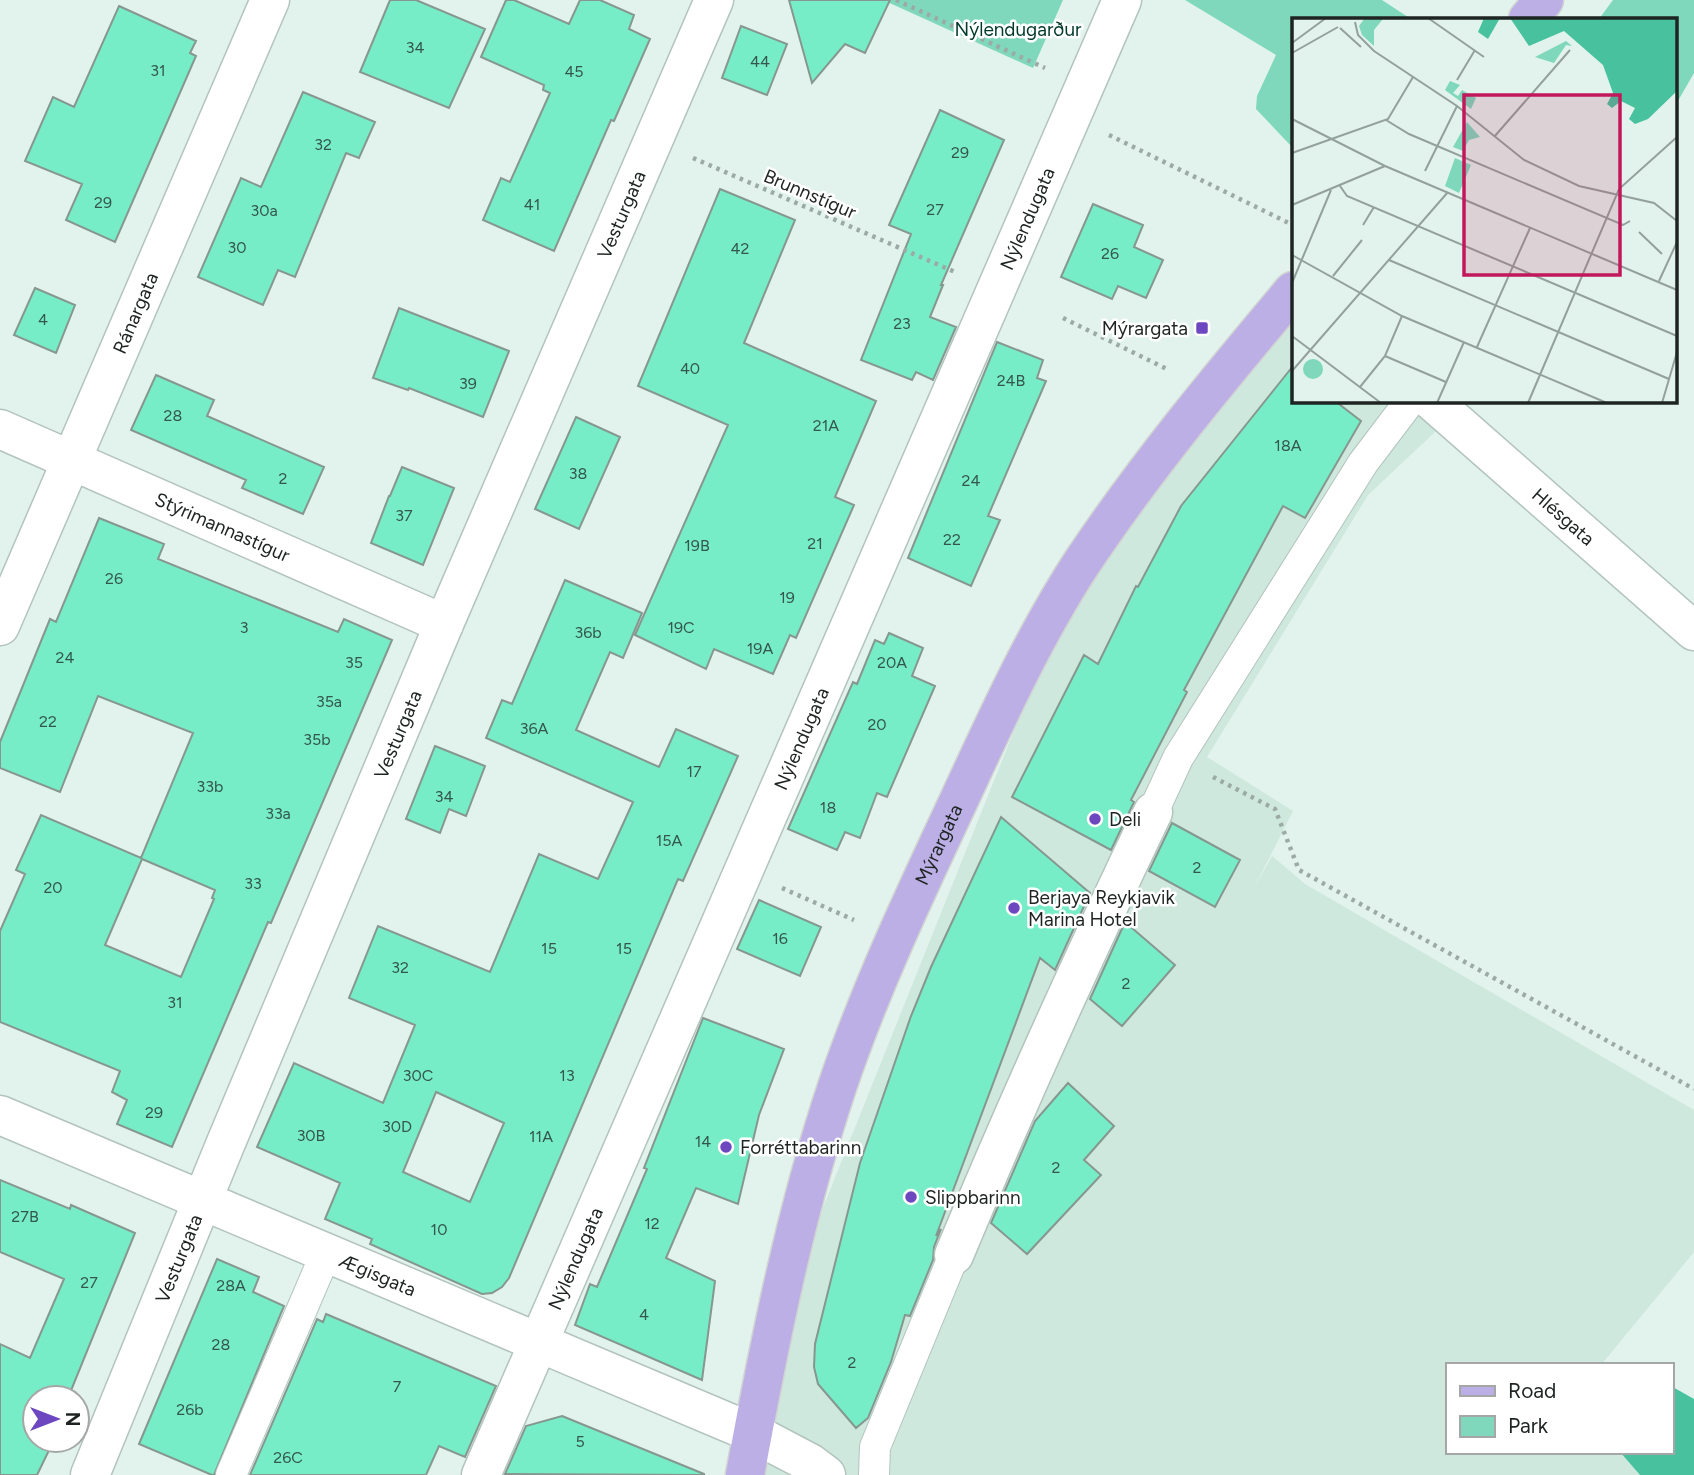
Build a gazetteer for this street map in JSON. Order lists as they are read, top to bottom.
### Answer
{
  "streets": {
    "main road": ["Mýrargata"],
    "street": [
      "Vesturgata",
      "Nýlendugata",
      "Ránargata",
      "Hlésgata",
      "Stýrimannastígur",
      "Ægisgata"
    ],
    "path": ["Brunnstígur"]
  },
  "crossings": [
    ["Brunnstígur", "Vesturgata"],
    ["Vesturgata", "Stýrimannastígur"],
    ["Vesturgata", "Ægisgata"],
    ["Nýlendugata", "Ægisgata"],
    ["Ránargata", "Stýrimannastígur"],
    ["Mýrargata", "Ægisgata"]
  ],
  "parks": ["Nýlendugarður"],
  "places": {
    "transit": ["Mýrargata"],
    "other": [
      "Deli",
      "Berjaya Reykjavik Marina Hotel",
      "Forréttabarinn",
      "Slippbarinn"
    ]
  },
  "house_numbers": [
    "34",
    "44",
    "31",
    "45",
    "32",
    "29",
    "29",
    "41",
    "27",
    "30a",
    "30",
    "42",
    "26",
    "4",
    "23",
    "40",
    "24B",
    "39",
    "28",
    "21A",
    "18A",
    "38",
    "2",
    "24",
    "37",
    "22",
    "21",
    "19B",
    "26",
    "19",
    "3",
    "19C",
    "36b",
    "19A",
    "24",
    "35",
    "20A",
    "35a",
    "22",
    "20",
    "36A",
    "35b",
    "17",
    "33b",
    "34",
    "18",
    "33a",
    "15A",
    "2",
    "33",
    "20",
    "16",
    "15",
    "15",
    "32",
    "2",
    "31",
    "30C",
    "13",
    "29",
    "30D",
    "30B",
    "11A",
    "14",
    "2",
    "27B",
    "12",
    "10",
    "27",
    "28A",
    "4",
    "28",
    "2",
    "7",
    "26b",
    "5",
    "26C"
  ],
  "legend": ["Road", "Park"],
  "north": "right"
}
